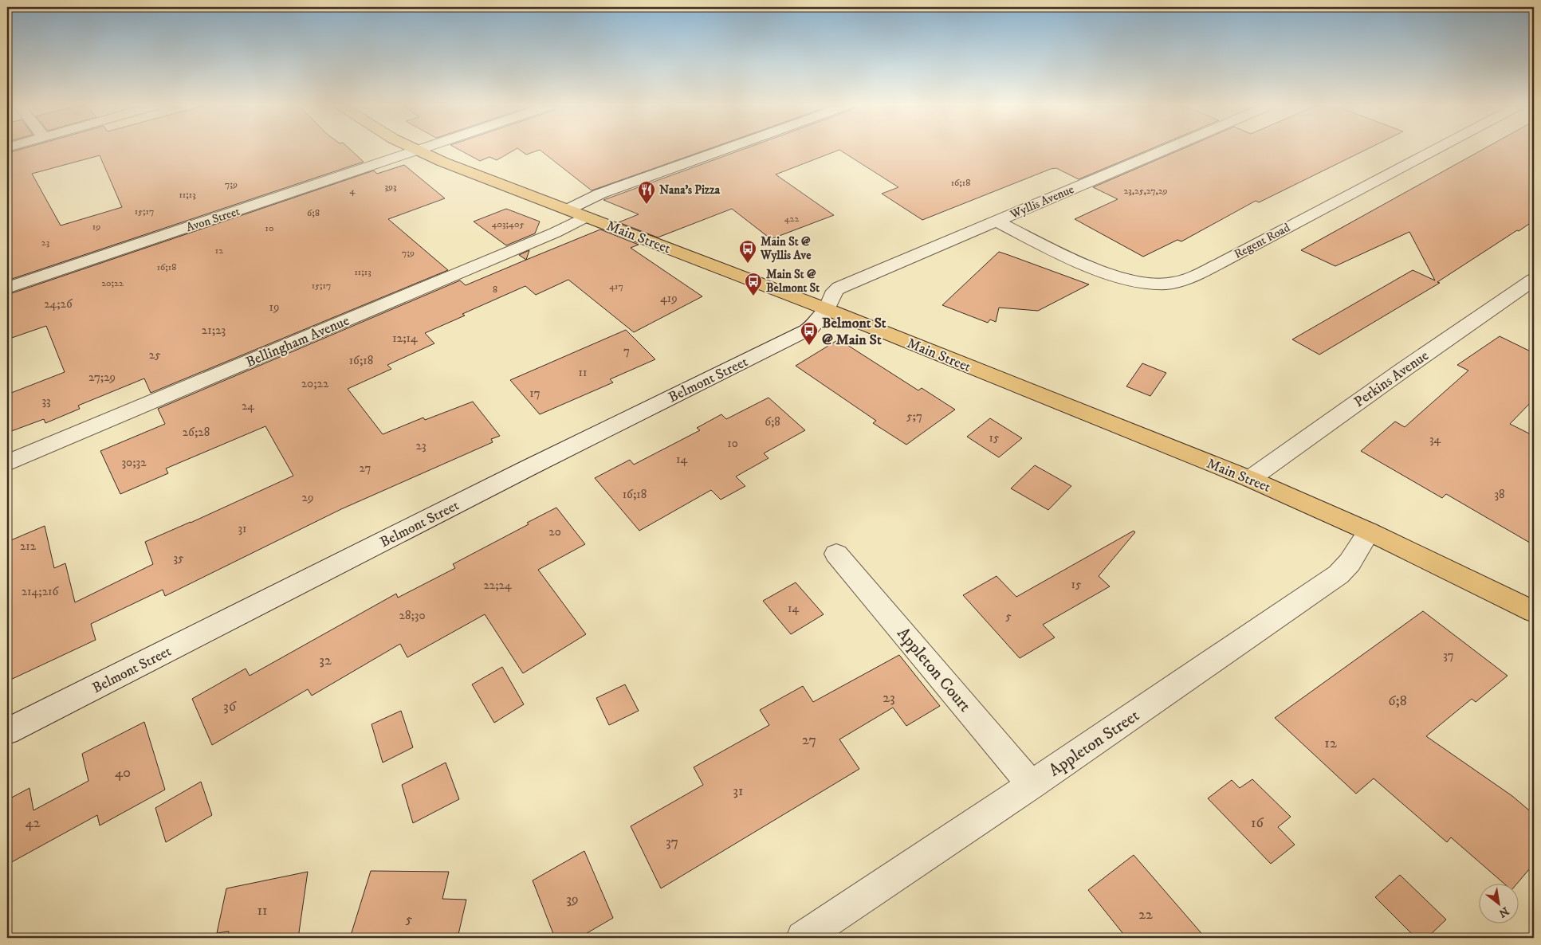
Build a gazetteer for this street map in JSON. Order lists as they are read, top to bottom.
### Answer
{
  "streets": {
    "main road": ["Main Street"],
    "street": [
      "Wyllis Avenue",
      "Avon Street",
      "Regent Road",
      "Bellingham Avenue",
      "Perkins Avenue",
      "Belmont Street",
      "Appleton Court",
      "Appleton Street"
    ]
  },
  "crossings": [
    ["Wyllis Avenue", "Main Street"],
    ["Wyllis Avenue", "Regent Road"],
    ["Wyllis Avenue", "Belmont Street"],
    ["Avon Street", "Main Street"],
    ["Main Street", "Bellingham Avenue"],
    ["Main Street", "Perkins Avenue"],
    ["Main Street", "Belmont Street"],
    ["Main Street", "Appleton Street"],
    ["Appleton Court", "Appleton Street"]
  ],
  "places": {
    "restaurant": ["Nana's Pizza"],
    "bus stop": ["Main St @ Wyllis Ave", "Main St @ Belmont St", "Belmont St @ Main St"]
  },
  "house_numbers": [
    "16;18",
    "7;9",
    "393",
    "4",
    "23,25,27,29",
    "11;13",
    "15;17",
    "6;8",
    "422",
    "403;405",
    "19",
    "10",
    "23",
    "12",
    "7;9",
    "16;18",
    "11;13",
    "20;22",
    "15;17",
    "417",
    "8",
    "419",
    "24;26",
    "19",
    "21;23",
    "12;14",
    "7",
    "25",
    "16;18",
    "11",
    "27;29",
    "20;22",
    "17",
    "33",
    "24",
    "5;7",
    "6;8",
    "26;28",
    "15",
    "34",
    "10",
    "23",
    "14",
    "30;32",
    "27",
    "16;18",
    "38",
    "29",
    "31",
    "20",
    "212",
    "35",
    "15",
    "22;24",
    "214;216",
    "14",
    "28;30",
    "5",
    "37",
    "32",
    "23",
    "6;8",
    "36",
    "27",
    "12",
    "40",
    "31",
    "42",
    "16",
    "37",
    "39",
    "11",
    "22",
    "5"
  ],
  "north": "bottom right"
}
